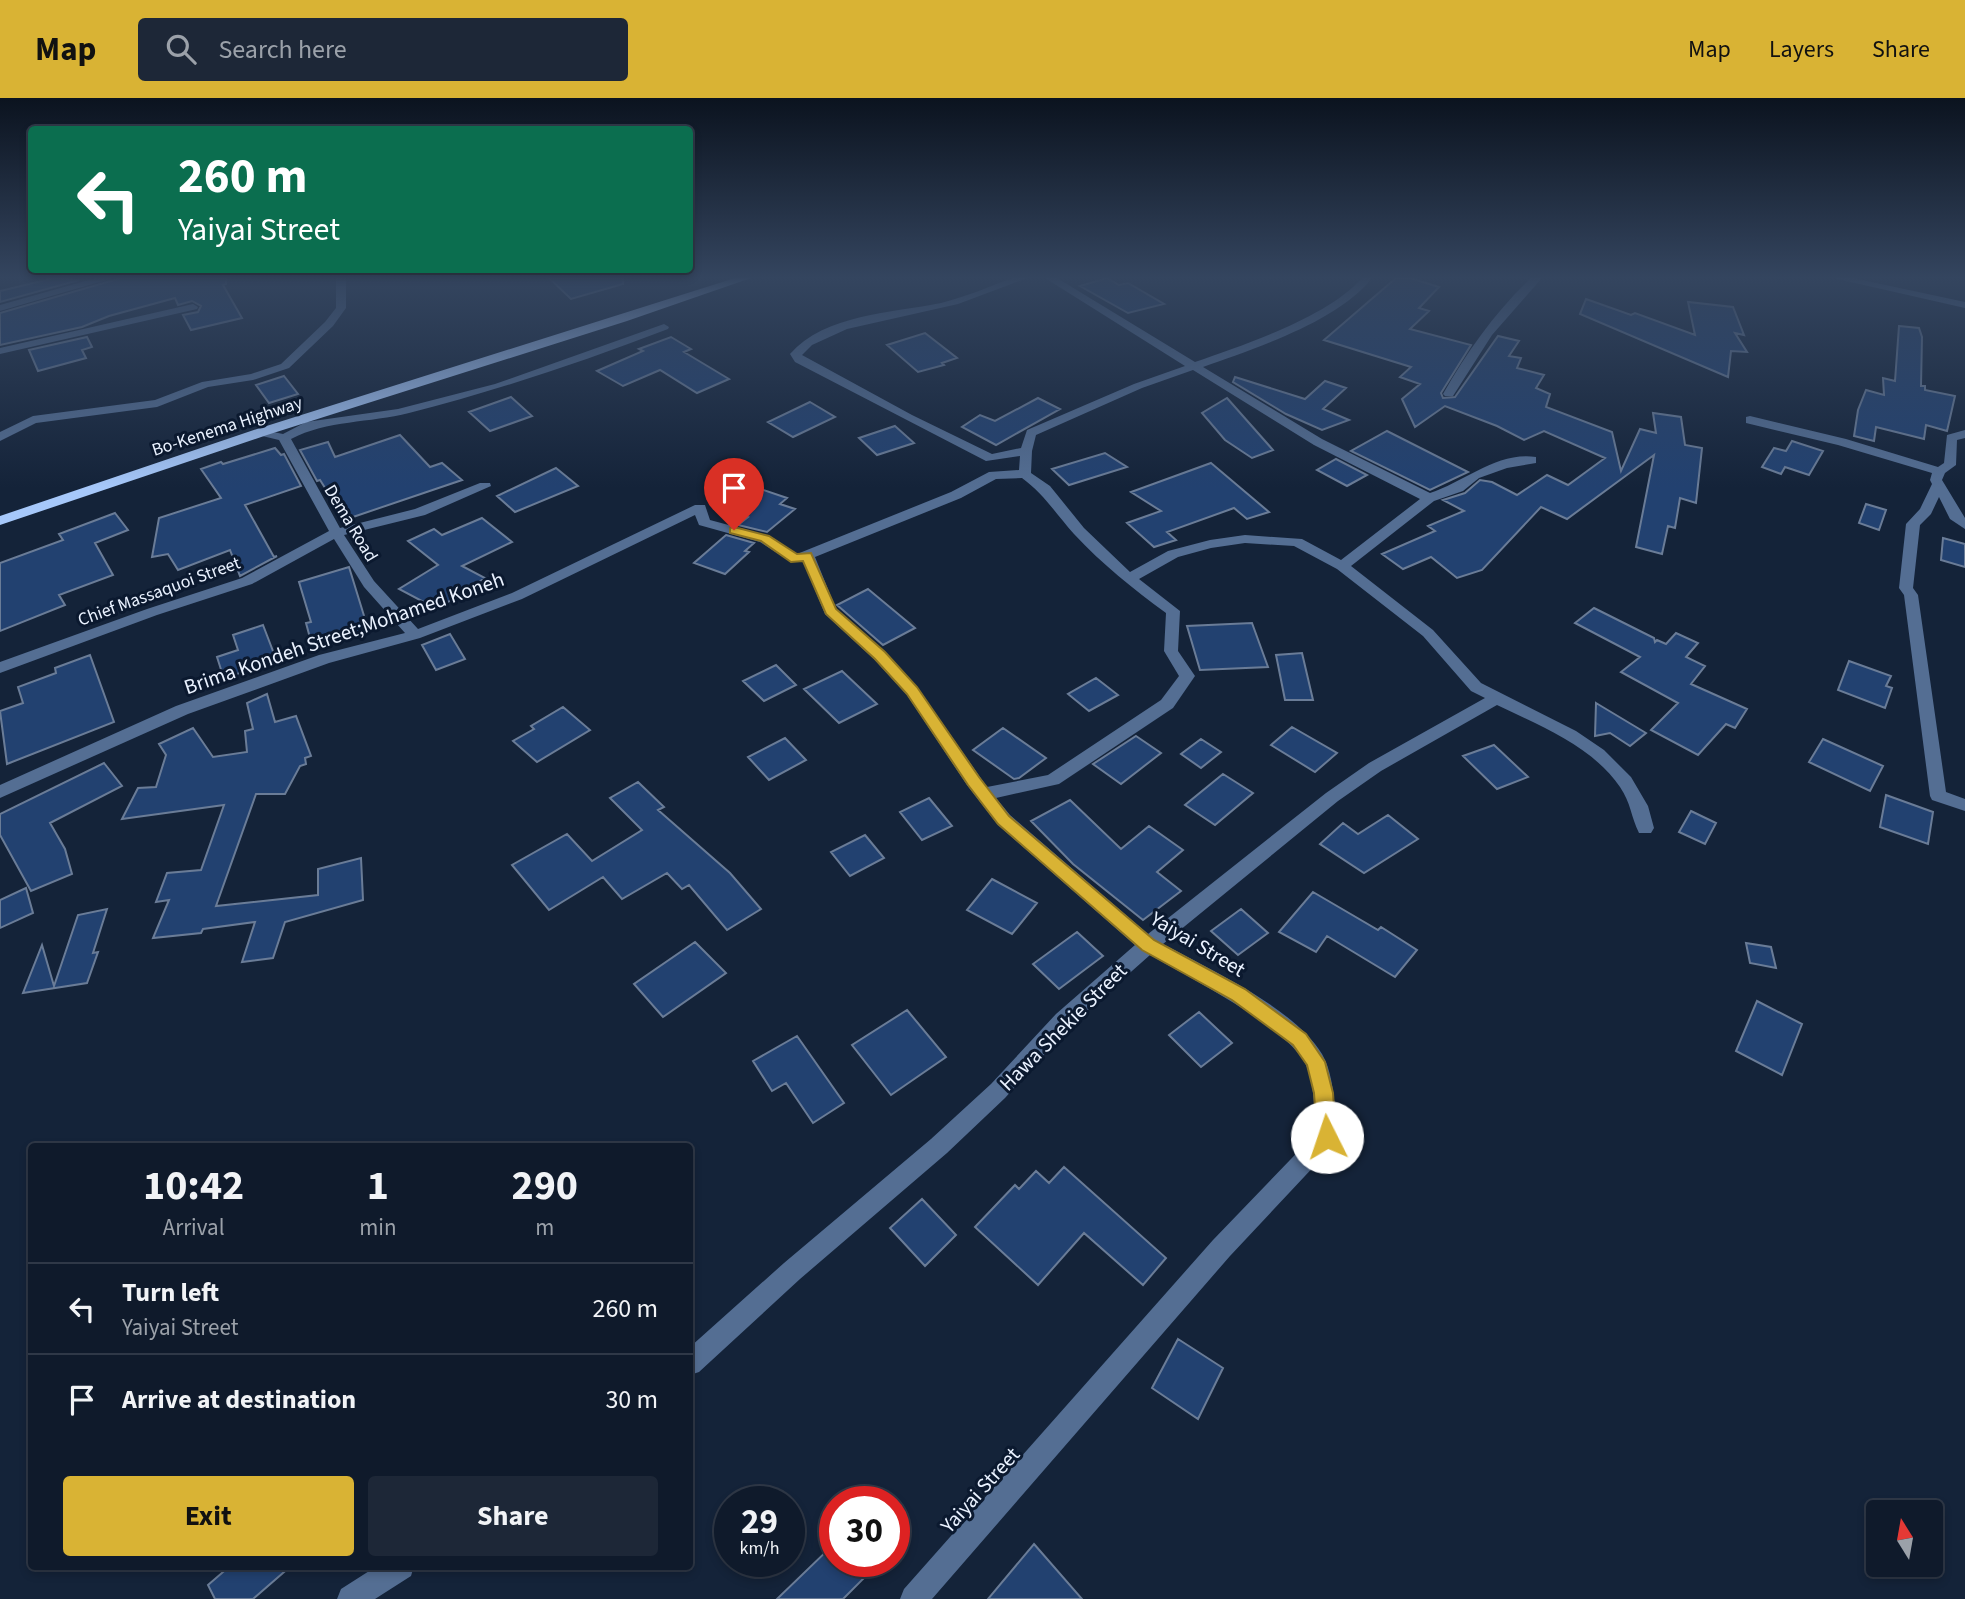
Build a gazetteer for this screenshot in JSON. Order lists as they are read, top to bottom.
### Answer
{
  "streets": {
    "highway": ["Bo-Kenema Highway"],
    "street": [
      "Dema Road",
      "Chief Massaquoi Street",
      "Brima Kondeh Street;Mohamed Koneh",
      "Yaiyai Street",
      "Hawa Shekie Street"
    ]
  },
  "crossings": [
    ["Dema Road", "Chief Massaquoi Street"],
    ["Dema Road", "Brima Kondeh Street;Mohamed Koneh"],
    ["Brima Kondeh Street;Mohamed Koneh", "Yaiyai Street"],
    ["Yaiyai Street", "Hawa Shekie Street"]
  ],
  "north": "top",
  "page": {
    "header": "Map",
    "search": "Search here",
    "nav": ["Map", "Layers", "Share"],
    "turn": ["260 m", "Yaiyai Street"],
    "eta": [
      "10:42",
      "Arrival",
      "1",
      "min",
      "290",
      "m"
    ],
    "list": [
      {
        "name": "Turn left",
        "note": "Yaiyai Street",
        "value": "260 m"
      },
      {
        "name": "Arrive at destination",
        "value": "30 m"
      }
    ],
    "buttons": ["Exit", "Share"],
    "speed": "29 km/h",
    "limit": "30"
  }
}
